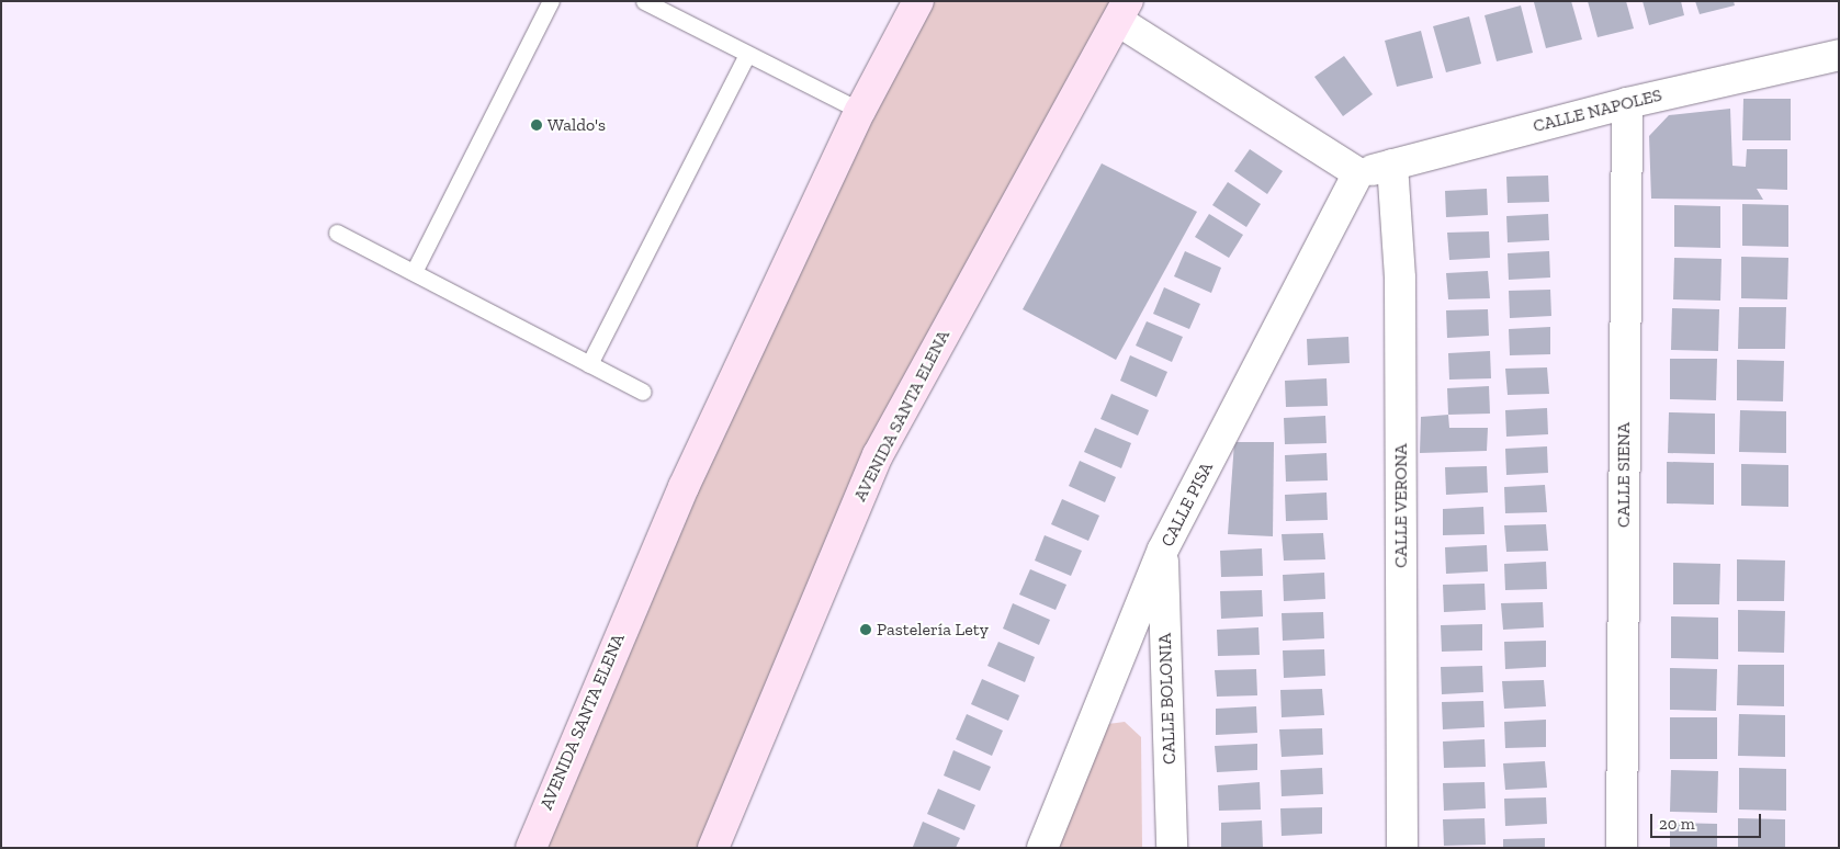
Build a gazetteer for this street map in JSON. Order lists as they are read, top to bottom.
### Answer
{
  "streets": {
    "street": [
      "CALLE NAPOLES",
      "AVENIDA SANTA ELENA",
      "CALLE SIENA",
      "CALLE PISA",
      "CALLE VERONA",
      "CALLE BOLONIA"
    ]
  },
  "crossings": [
    ["CALLE NAPOLES", "CALLE SIENA"],
    ["CALLE NAPOLES", "CALLE PISA"],
    ["CALLE NAPOLES", "CALLE VERONA"],
    ["CALLE PISA", "CALLE BOLONIA"]
  ],
  "places": ["Waldo's", "Pastelería Lety"],
  "scale_bar": "20 m"
}
